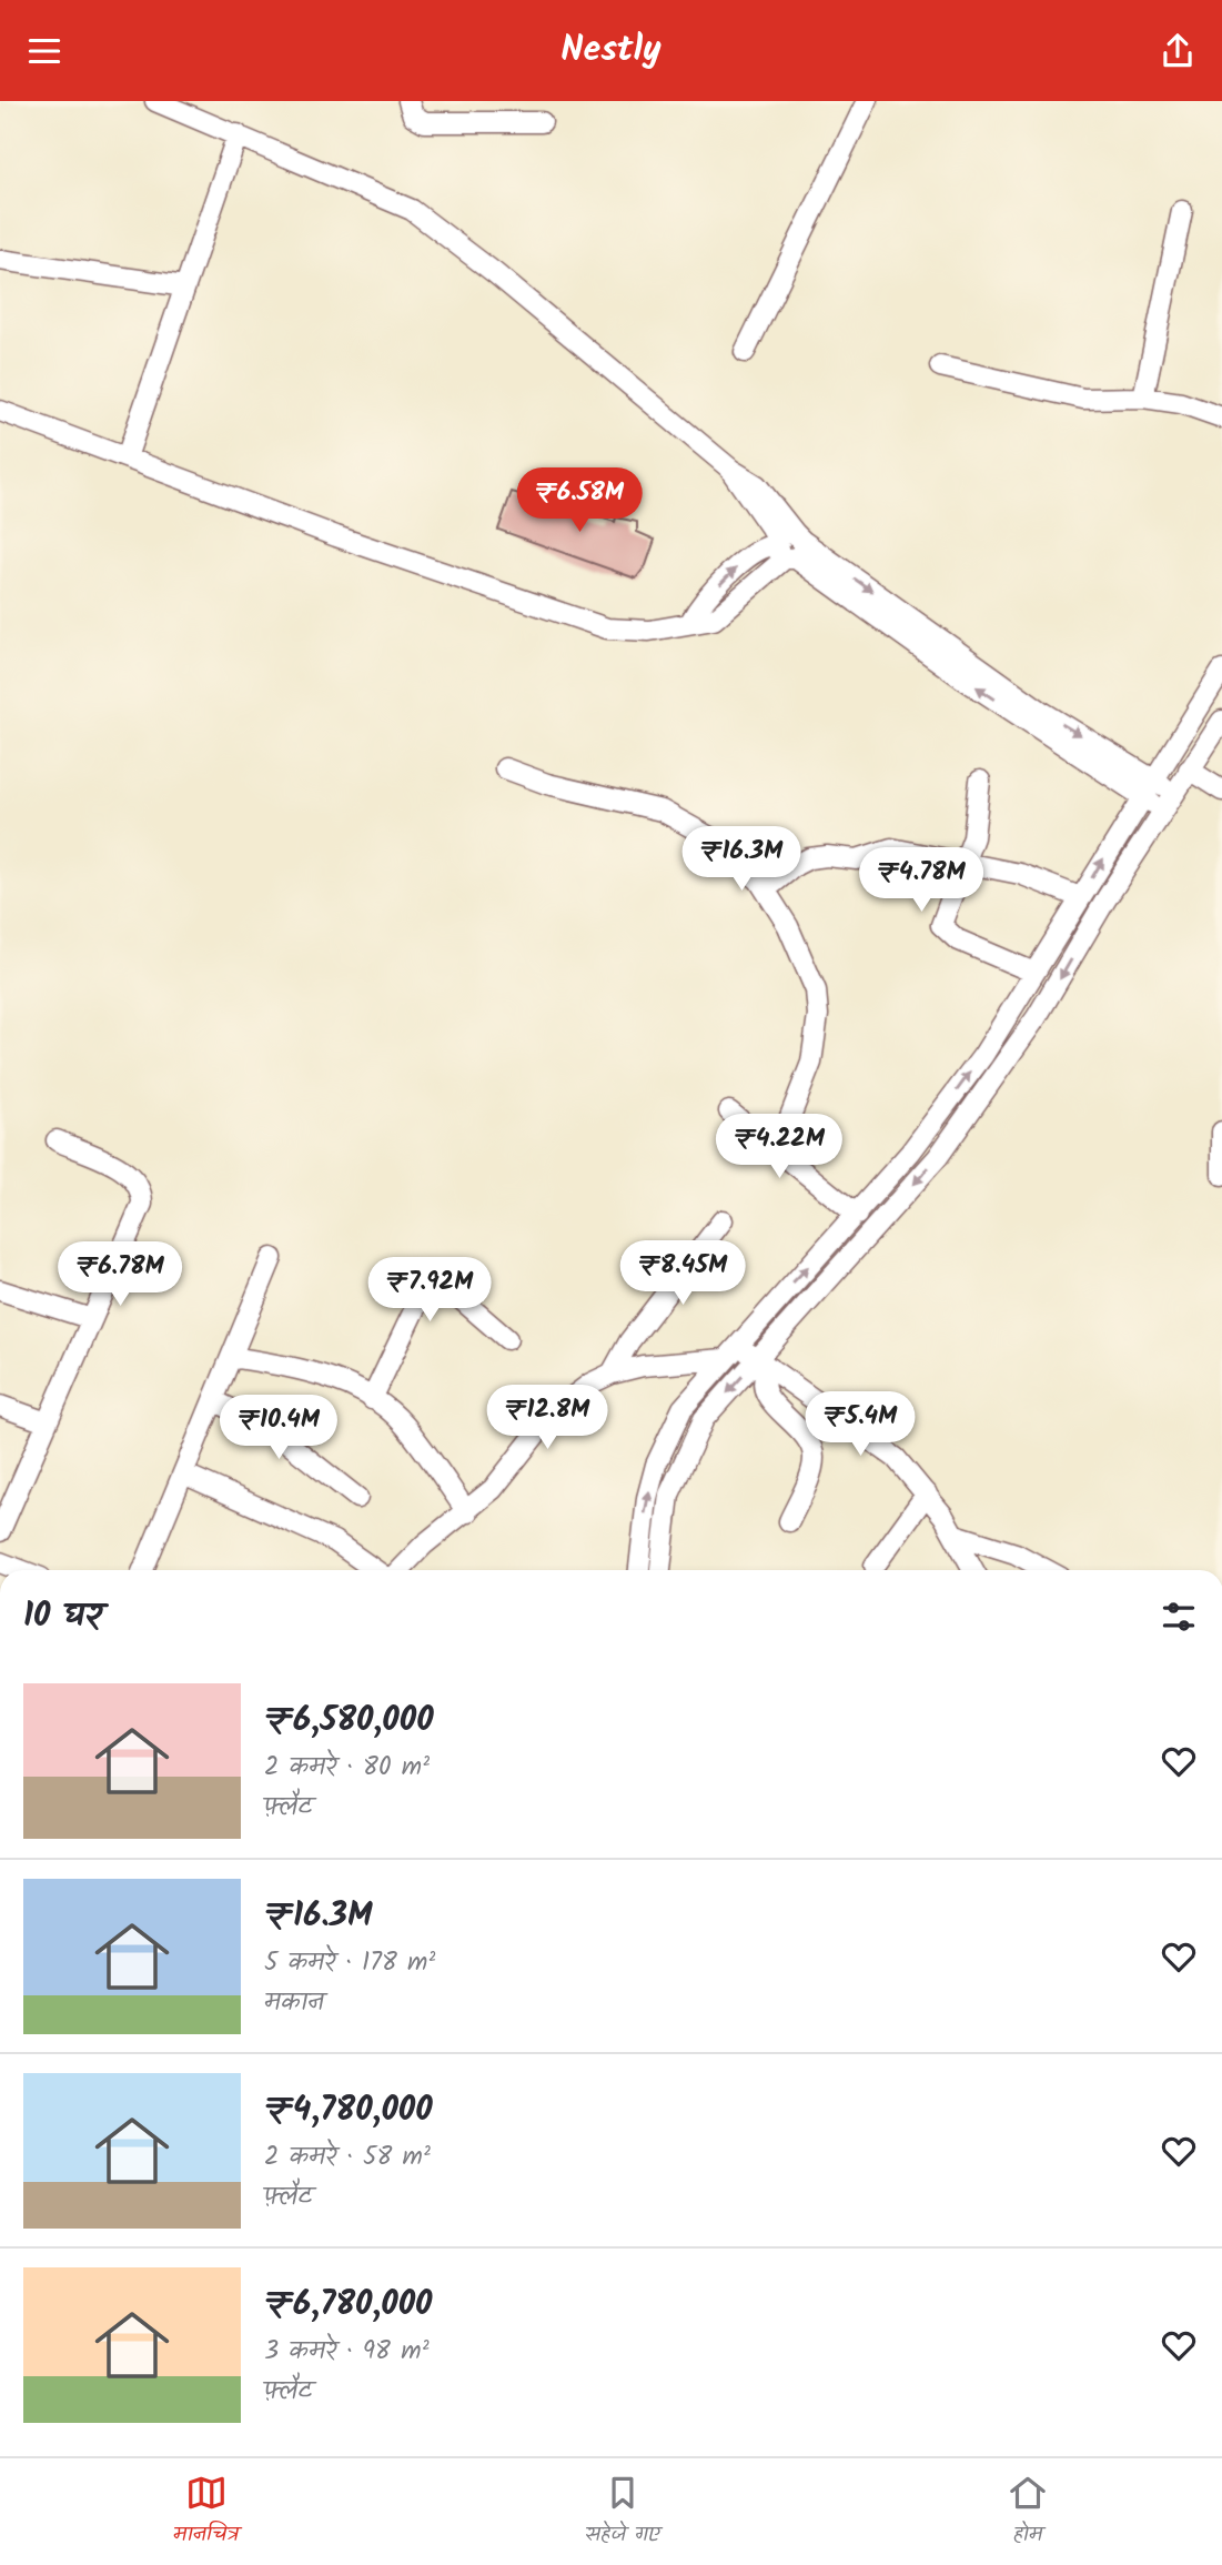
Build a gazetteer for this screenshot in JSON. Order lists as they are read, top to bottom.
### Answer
{
  "page": {
    "header": "Nestly",
    "price": [
      "₹6.58M",
      "₹16.3M",
      "₹4.78M",
      "₹4.22M",
      "₹8.45M",
      "₹6.78M",
      "₹7.92M",
      "₹12.8M",
      "₹5.4M",
      "₹10.4M"
    ],
    "heading": "10 घर",
    "list": [
      {
        "name": "₹6,580,000",
        "note": "2 कमरे · 80 m² · फ़्लैट"
      },
      {
        "name": "₹16.3M",
        "note": "5 कमरे · 178 m² · मकान"
      },
      {
        "name": "₹4,780,000",
        "note": "2 कमरे · 58 m² · फ़्लैट"
      },
      {
        "name": "₹6,780,000",
        "note": "3 कमरे · 98 m² · फ़्लैट"
      }
    ],
    "tabs": ["मानचित्र", "सहेजे गए", "होम"]
  }
}
